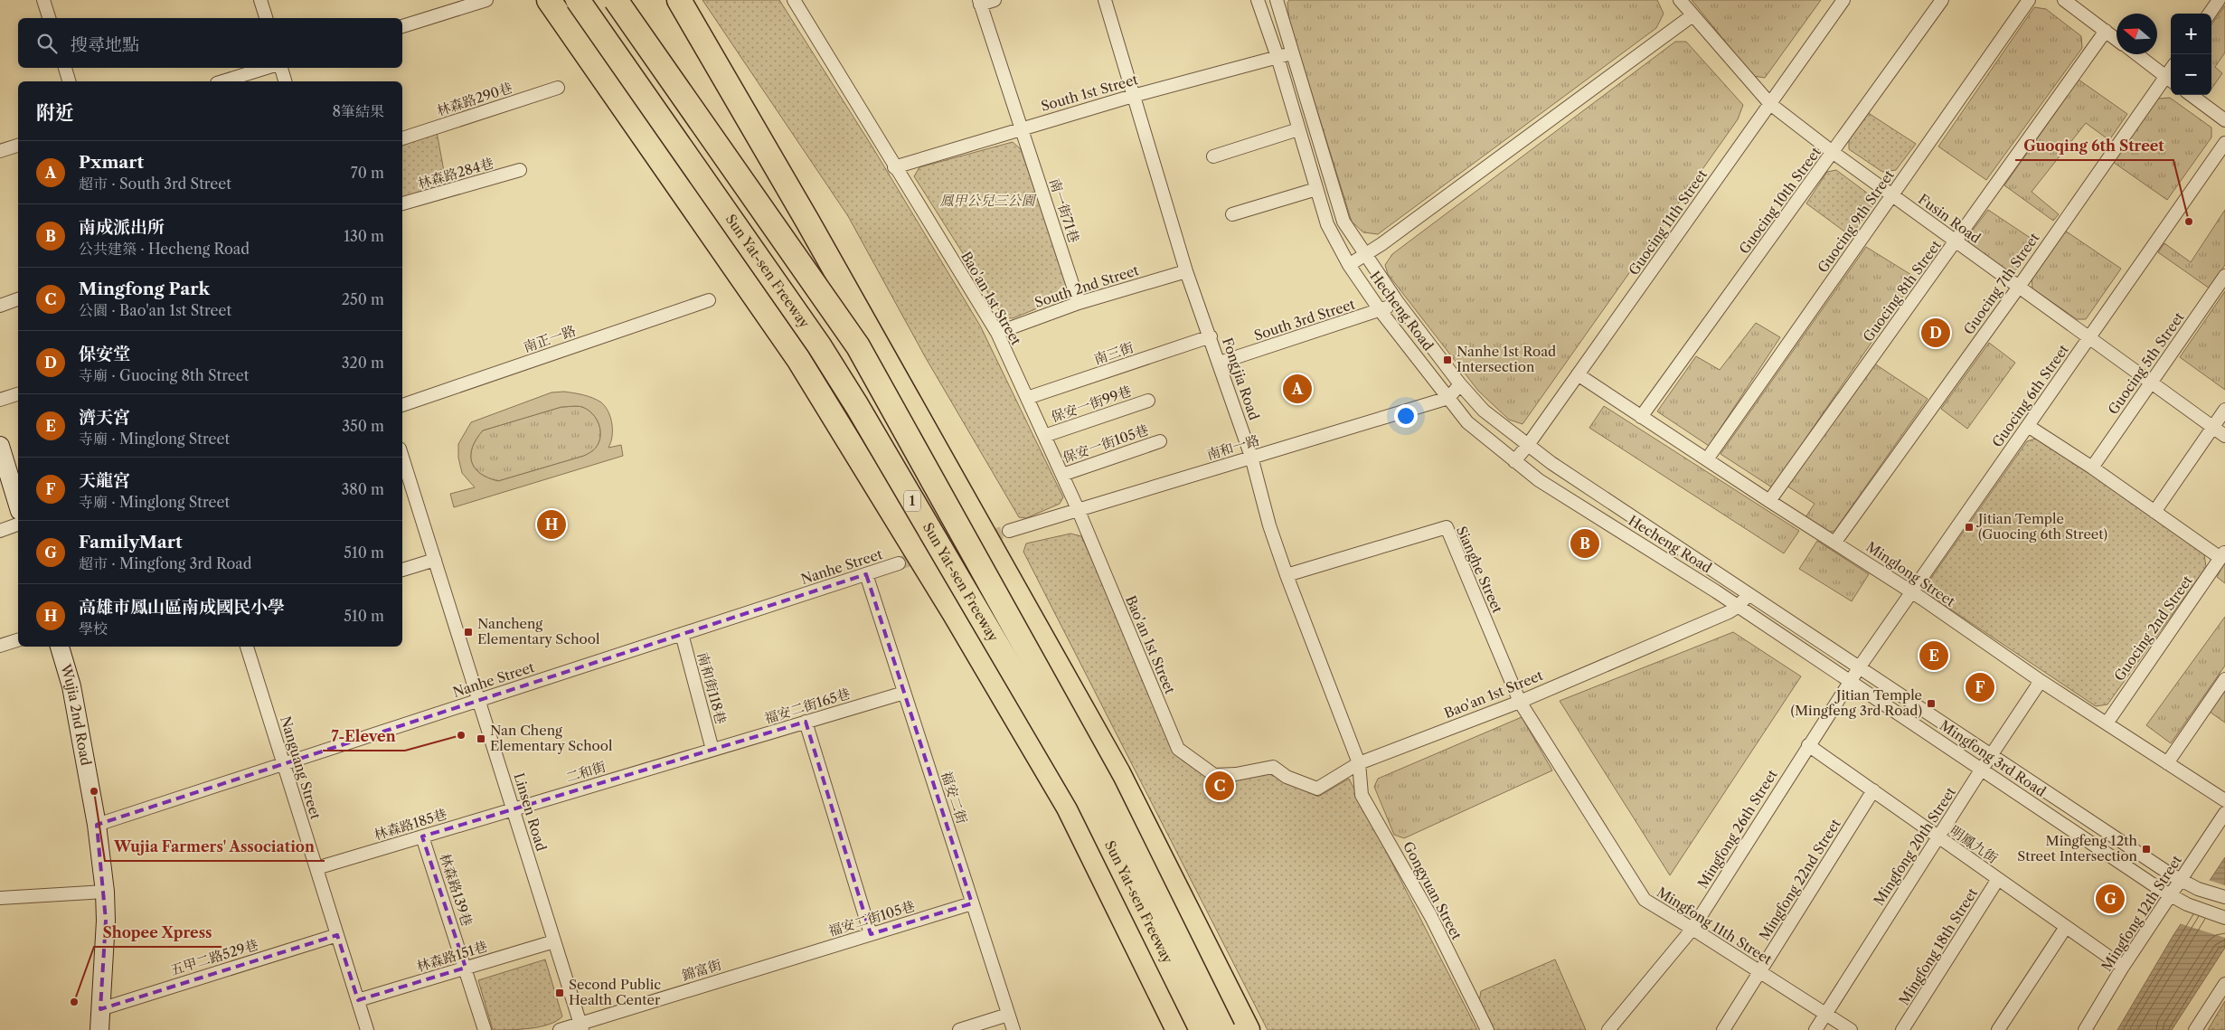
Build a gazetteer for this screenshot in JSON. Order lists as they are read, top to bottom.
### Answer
{
  "streets": {
    "highway": ["Sun Yat-sen Freeway", "1"],
    "main road": ["Wujia 2nd Road"],
    "street": [
      "South 1st Street",
      "林森路290巷",
      "林森路284巷",
      "Guocing 10th Street",
      "南一街71巷",
      "Fusin Road",
      "Guocing 9th Street",
      "Guocing 11th Street",
      "Guocing 7th Street",
      "South 2nd Street",
      "Guocing 8th Street",
      "Bao'an 1st Street",
      "Hecheng Road",
      "South 3rd Street",
      "南正一路",
      "南三街",
      "Guocing 5th Street",
      "Fongjia Road",
      "Guocing 6th Street",
      "保安一街99巷",
      "保安一街105巷",
      "南和一路",
      "Nanhe Street",
      "Sianghe Street",
      "Minglong Street",
      "Guocing 2nd Street",
      "南和街118巷",
      "福安二街165巷",
      "Mingfong 3rd Road",
      "Nanguang Street",
      "二和街",
      "福安二街",
      "Linsen Road",
      "林森路185巷",
      "Mingfong 26th Street",
      "明鳳九街",
      "Mingfong 20th Street",
      "Mingfong 22nd Street",
      "林森路139巷",
      "Gongyuan Street",
      "Mingfong 12th Street",
      "福安二街105巷",
      "Mingfong 11th Street",
      "Mingfong 18th Street",
      "林森路151巷",
      "五甲二路529巷",
      "錦富街"
    ]
  },
  "crossings": [
    ["South 1st Street", "南一街71巷"],
    ["South 1st Street", "Bao'an 1st Street"],
    ["South 1st Street", "Hecheng Road"],
    ["South 1st Street", "Fongjia Road"],
    ["Guocing 10th Street", "Fusin Road"],
    ["Guocing 10th Street", "Minglong Street"],
    ["南一街71巷", "South 2nd Street"],
    ["Fusin Road", "Guocing 9th Street"],
    ["Fusin Road", "Guocing 11th Street"],
    ["Fusin Road", "Guocing 7th Street"],
    ["Fusin Road", "Guocing 8th Street"],
    ["Fusin Road", "Guocing 5th Street"],
    ["Fusin Road", "Guocing 6th Street"],
    ["Guocing 9th Street", "Minglong Street"],
    ["Guocing 11th Street", "Hecheng Road"],
    ["Guocing 11th Street", "Minglong Street"],
    ["Guocing 7th Street", "Minglong Street"],
    ["South 2nd Street", "Bao'an 1st Street"],
    ["South 2nd Street", "Fongjia Road"],
    ["Guocing 8th Street", "Minglong Street"],
    ["Bao'an 1st Street", "Hecheng Road"],
    ["Bao'an 1st Street", "南三街"],
    ["Bao'an 1st Street", "Fongjia Road"],
    ["Bao'an 1st Street", "保安一街99巷"],
    ["Bao'an 1st Street", "保安一街105巷"],
    ["Bao'an 1st Street", "南和一路"],
    ["Bao'an 1st Street", "Sianghe Street"],
    ["Bao'an 1st Street", "Mingfong 3rd Road"],
    ["Bao'an 1st Street", "Gongyuan Street"],
    ["Bao'an 1st Street", "Mingfong 11th Street"],
    ["Hecheng Road", "South 3rd Street"],
    ["Hecheng Road", "南和一路"],
    ["Hecheng Road", "Mingfong 3rd Road"],
    ["South 3rd Street", "Fongjia Road"],
    ["南三街", "Fongjia Road"],
    ["Fongjia Road", "南和一路"],
    ["Fongjia Road", "Sianghe Street"],
    ["Fongjia Road", "Gongyuan Street"],
    ["Guocing 6th Street", "Minglong Street"],
    ["Guocing 6th Street", "Mingfong 3rd Road"],
    ["Guocing 6th Street", "Mingfong 26th Street"],
    ["Nanhe Street", "南和街118巷"],
    ["Nanhe Street", "Wujia 2nd Road"],
    ["Nanhe Street", "Nanguang Street"],
    ["Nanhe Street", "福安二街"],
    ["Nanhe Street", "Linsen Road"],
    ["Sianghe Street", "Mingfong 11th Street"],
    ["Minglong Street", "Guocing 2nd Street"],
    ["Minglong Street", "Mingfong 20th Street"],
    ["南和街118巷", "福安二街165巷"],
    ["南和街118巷", "二和街"],
    ["福安二街165巷", "二和街"],
    ["福安二街165巷", "福安二街"],
    ["Wujia 2nd Road", "五甲二路529巷"],
    ["Mingfong 3rd Road", "Mingfong 26th Street"],
    ["Mingfong 3rd Road", "Mingfong 20th Street"],
    ["Mingfong 3rd Road", "Mingfong 12th Street"],
    ["Nanguang Street", "林森路185巷"],
    ["Nanguang Street", "林森路151巷"],
    ["Nanguang Street", "五甲二路529巷"],
    ["二和街", "Linsen Road"],
    ["二和街", "林森路185巷"],
    ["福安二街", "福安二街105巷"],
    ["Linsen Road", "林森路185巷"],
    ["Linsen Road", "林森路151巷"],
    ["Linsen Road", "錦富街"],
    ["林森路185巷", "林森路139巷"],
    ["Mingfong 26th Street", "明鳳九街"],
    ["Mingfong 26th Street", "Mingfong 11th Street"],
    ["明鳳九街", "Mingfong 20th Street"],
    ["明鳳九街", "Mingfong 22nd Street"],
    ["明鳳九街", "Mingfong 12th Street"],
    ["明鳳九街", "Mingfong 18th Street"],
    ["Mingfong 20th Street", "Mingfong 11th Street"],
    ["Mingfong 22nd Street", "Mingfong 11th Street"],
    ["林森路139巷", "林森路151巷"],
    ["福安二街105巷", "錦富街"]
  ],
  "parks": ["鳳甲公兒三公園"],
  "places": {
    "other": [
      "Guoqing 6th Street",
      "7-Eleven",
      "Wujia Farmers' Association",
      "Shopee Xpress"
    ],
    "transit": [
      "Nanhe 1st Road Intersection",
      "Jitian Temple (Guocing 6th Street)",
      "Nancheng Elementary School",
      "Jitian Temple (Mingfeng 3rd Road)",
      "Nan Cheng Elementary School",
      "Mingfeng 12th Street Intersection",
      "Second Public Health Center"
    ]
  },
  "north": "left",
  "page": {
    "map_buttons": ["+", "−"],
    "search": "搜尋地點",
    "heading": ["附近", "8筆結果"],
    "list": [
      {
        "mark": "A",
        "name": "Pxmart",
        "note": "超市 · South 3rd Street",
        "value": "70 m"
      },
      {
        "mark": "B",
        "name": "南成派出所",
        "note": "公共建築 · Hecheng Road",
        "value": "130 m"
      },
      {
        "mark": "C",
        "name": "Mingfong Park",
        "note": "公園 · Bao'an 1st Street",
        "value": "250 m"
      },
      {
        "mark": "D",
        "name": "保安堂",
        "note": "寺廟 · Guocing 8th Street",
        "value": "320 m"
      },
      {
        "mark": "E",
        "name": "濟天宮",
        "note": "寺廟 · Minglong Street",
        "value": "350 m"
      },
      {
        "mark": "F",
        "name": "天龍宮",
        "note": "寺廟 · Minglong Street",
        "value": "380 m"
      },
      {
        "mark": "G",
        "name": "FamilyMart",
        "note": "超市 · Mingfong 3rd Road",
        "value": "510 m"
      },
      {
        "mark": "H",
        "name": "高雄市鳳山區南成國民小學",
        "note": "學校",
        "value": "510 m"
      }
    ],
    "pins": [
      "D",
      "A",
      "H",
      "B",
      "E",
      "F",
      "C",
      "G"
    ]
  }
}
